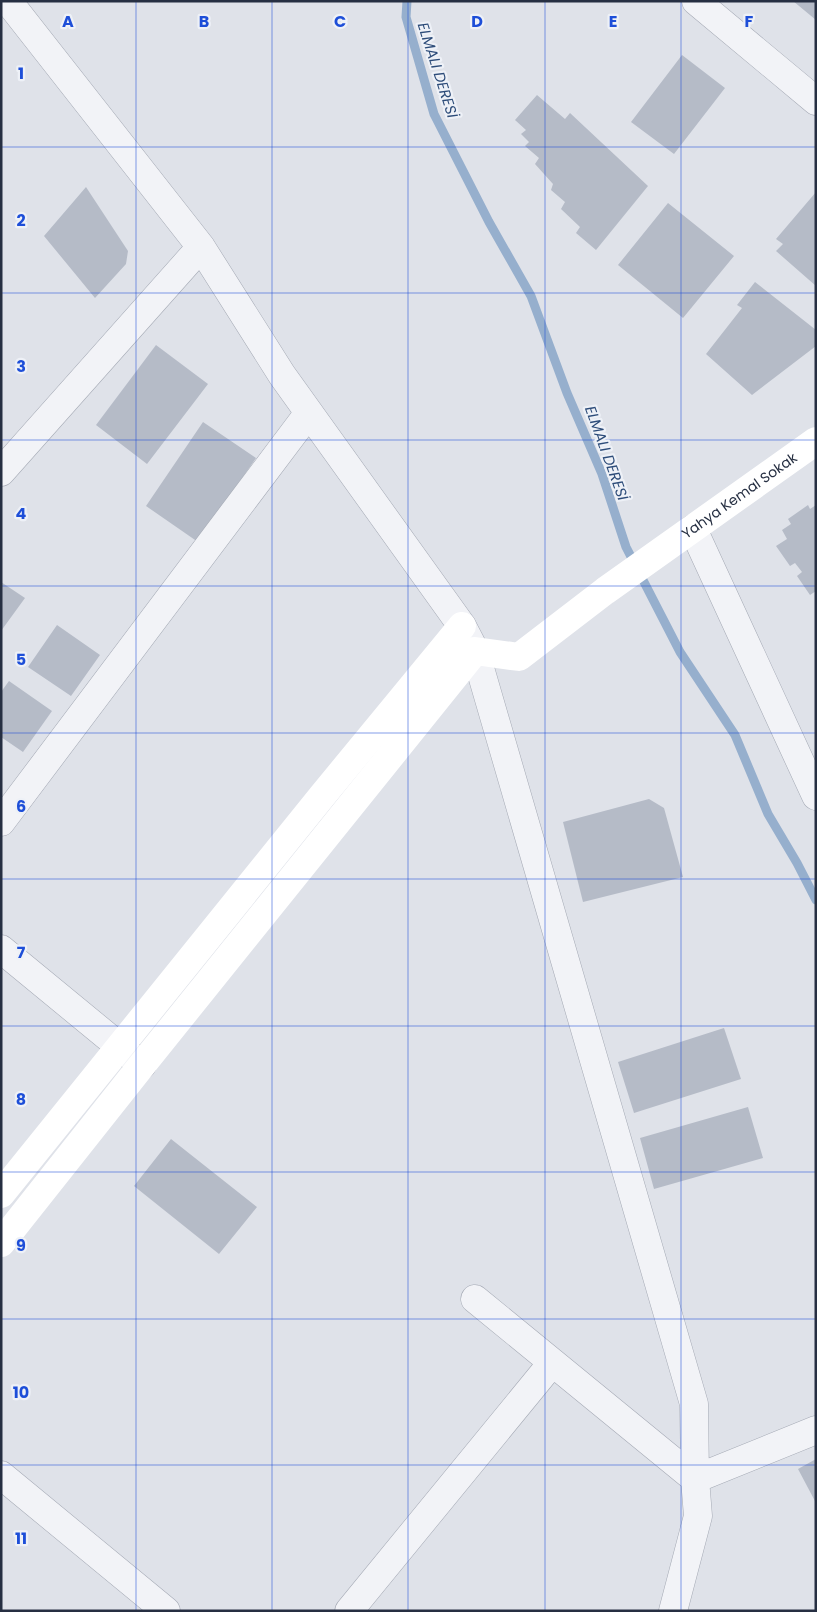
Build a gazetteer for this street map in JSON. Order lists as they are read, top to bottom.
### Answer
{
  "streets": {
    "street": ["Yahya Kemal Sokak"]
  },
  "water": ["ELMALI DERESİ"],
  "grid": {
    "columns": [
      "A",
      "B",
      "C",
      "D",
      "E",
      "F"
    ],
    "rows": [
      "1",
      "2",
      "3",
      "4",
      "5",
      "6",
      "7",
      "8",
      "9",
      "10",
      "11"
    ]
  }
}
